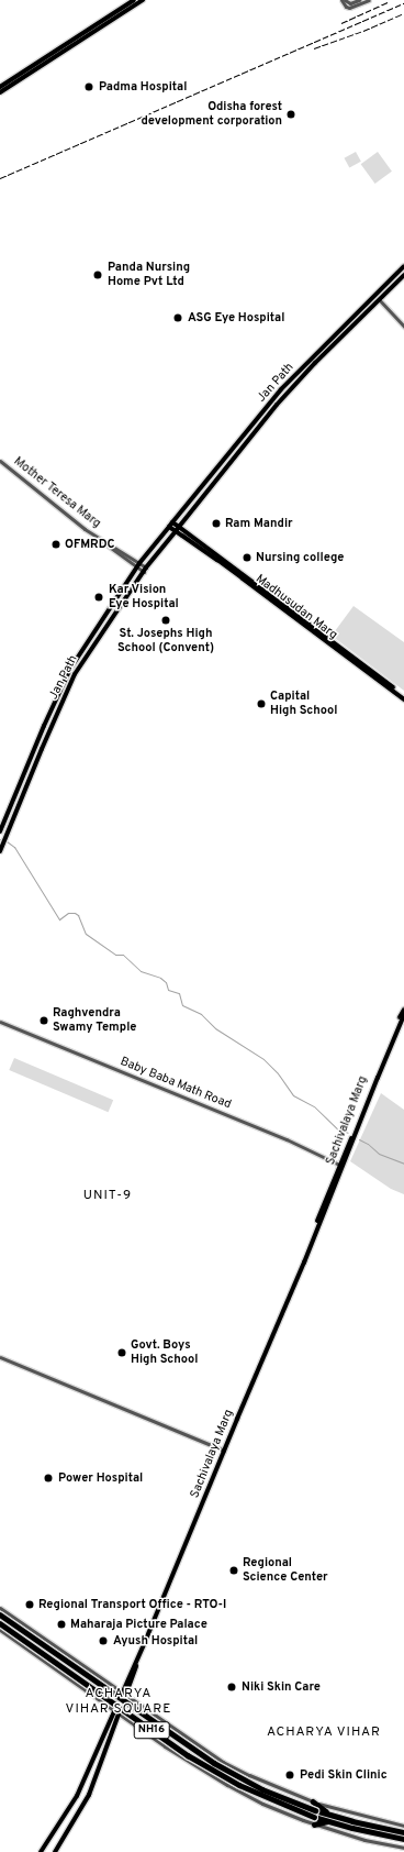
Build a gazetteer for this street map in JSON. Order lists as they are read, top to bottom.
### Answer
{
  "streets": {
    "highway": ["NH16"],
    "main road": ["Jan Path", "Madhusudan Marg", "Sachivalaya Marg"],
    "street": ["Mother Teresa Marg", "Baby Baba Math Road"]
  },
  "crossings": [
    ["Jan Path", "Mother Teresa Marg"],
    ["Jan Path", "Madhusudan Marg"],
    ["Baby Baba Math Road", "Sachivalaya Marg"]
  ],
  "districts": ["UNIT-9", "ACHARYA VIHAR SQUARE", "ACHARYA VIHAR"],
  "places": [
    "Padma Hospital",
    "Odisha forest development corporation",
    "Panda Nursing Home Pvt Ltd",
    "ASG Eye Hospital",
    "Ram Mandir",
    "OFMRDC",
    "Nursing college",
    "Kar Vision Eye Hospital",
    "St. Josephs High School (Convent)",
    "Capital High School",
    "Raghvendra Swamy Temple",
    "Govt. Boys High School",
    "Power Hospital",
    "Regional Science Center",
    "Regional Transport Office - RTO-I",
    "Maharaja Picture Palace",
    "Ayush Hospital",
    "Niki Skin Care",
    "Pedi Skin Clinic"
  ]
}
